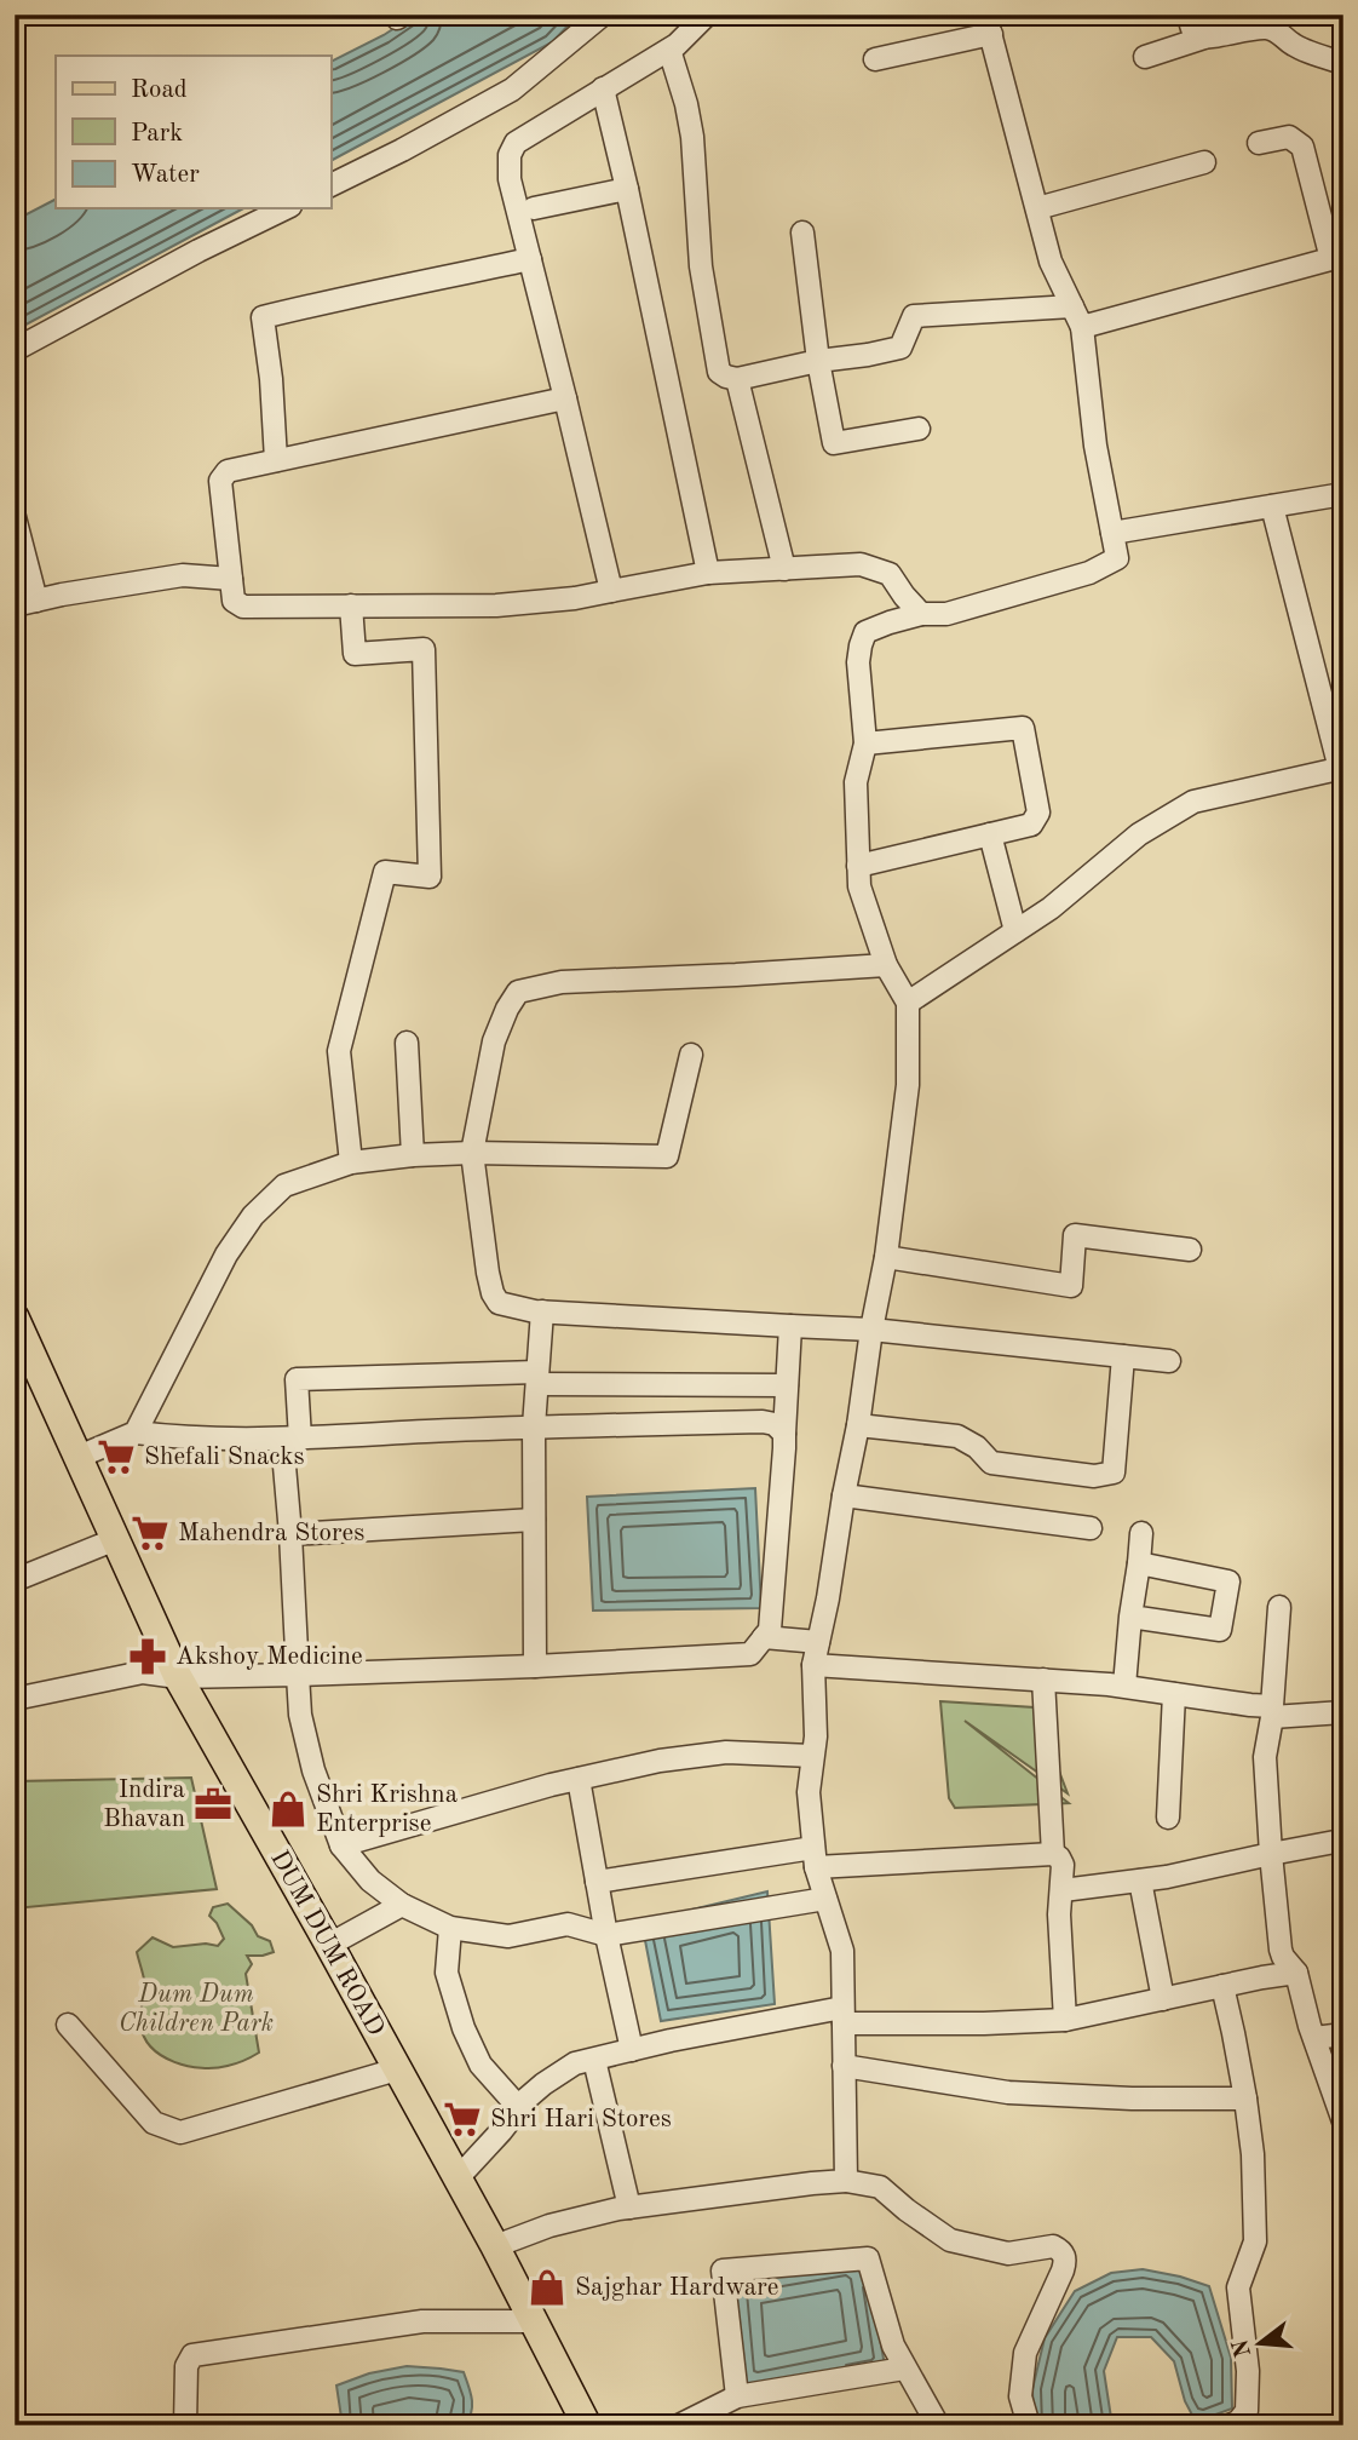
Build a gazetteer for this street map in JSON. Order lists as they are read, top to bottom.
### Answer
{
  "streets": {
    "main road": ["DUM DUM ROAD"]
  },
  "parks": ["Dum Dum Children Park"],
  "places": {
    "supermarket": ["Shefali Snacks", "Mahendra Stores", "Shri Hari Stores"],
    "pharmacy": ["Akshoy Medicine"],
    "office": ["Indira Bhavan"],
    "shop": ["Shri Krishna Enterprise", "Sajghar Hardware"]
  },
  "legend": ["Road", "Park", "Water"],
  "north": "left"
}
